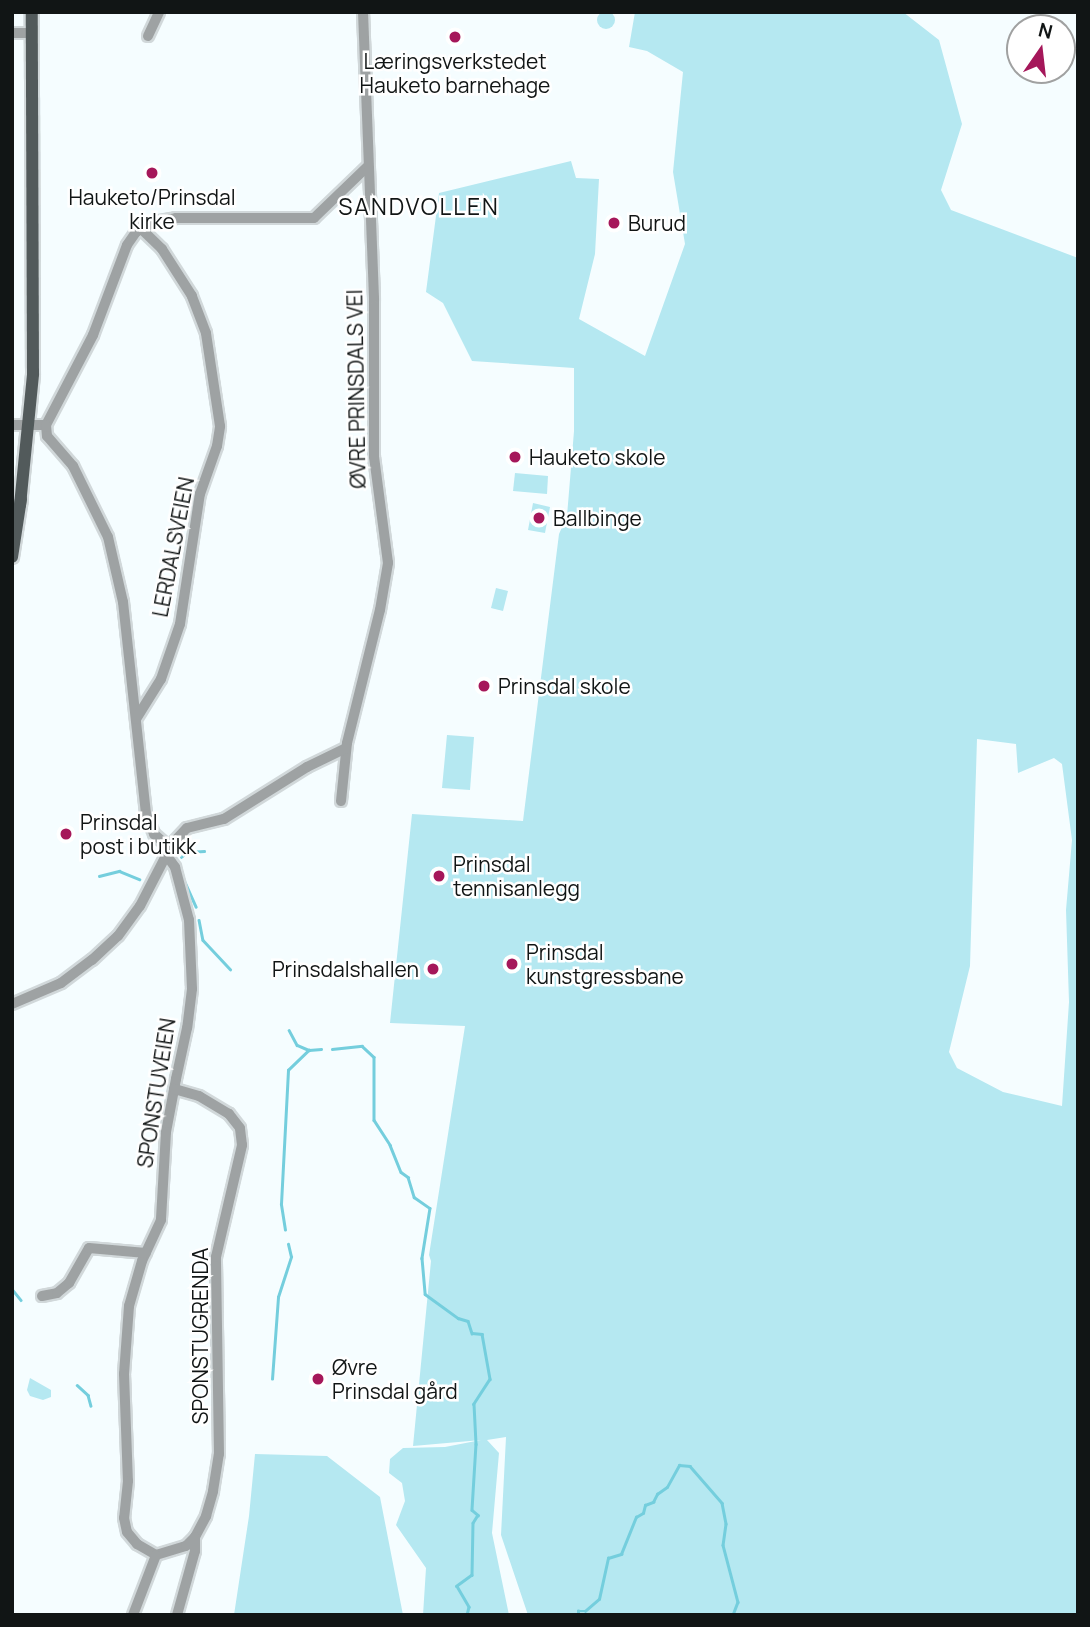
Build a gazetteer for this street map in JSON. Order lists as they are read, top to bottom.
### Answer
{
  "streets": {
    "street": [
      "ØVRE PRINSDALS VEI",
      "LERDALSVEIEN",
      "SPONSTUVEIEN",
      "SPONSTUGRENDA"
    ]
  },
  "crossings": [
    ["LERDALSVEIEN", "SPONSTUVEIEN"],
    ["SPONSTUVEIEN", "SPONSTUGRENDA"]
  ],
  "districts": ["SANDVOLLEN"],
  "places": [
    "Læringsverkstedet Hauketo barnehage",
    "Hauketo/Prinsdal kirke",
    "Burud",
    "Hauketo skole",
    "Ballbinge",
    "Prinsdal skole",
    "Prinsdal post i butikk",
    "Prinsdal tennisanlegg",
    "Prinsdal kunstgressbane",
    "Prinsdalshallen",
    "Øvre Prinsdal gård"
  ],
  "north": "top"
}
